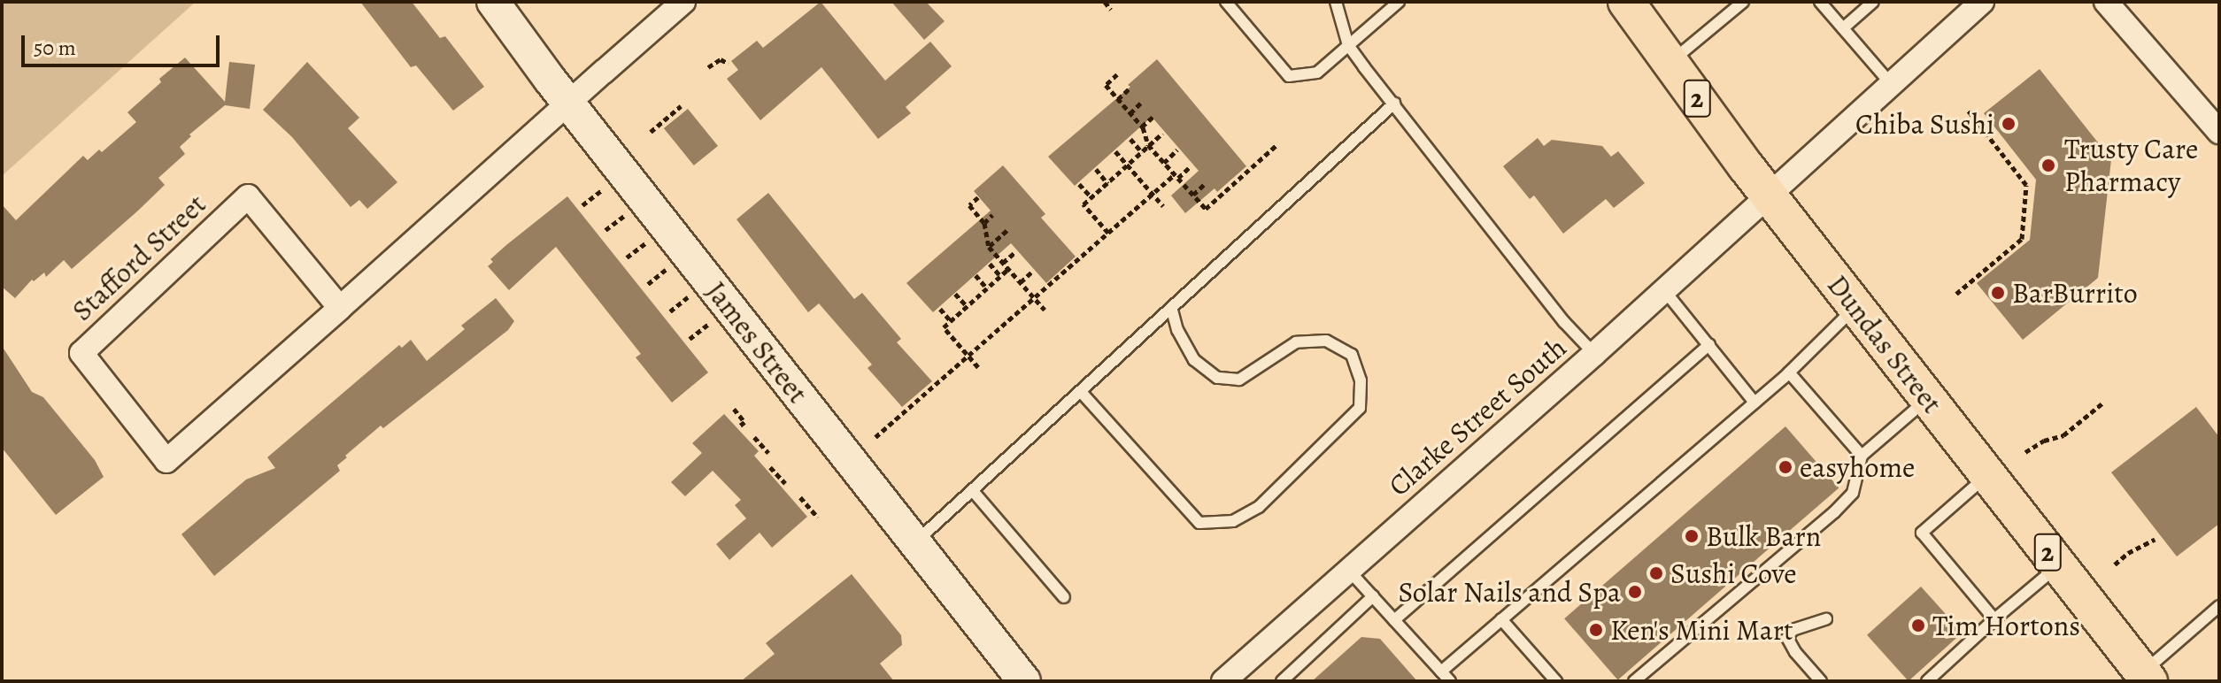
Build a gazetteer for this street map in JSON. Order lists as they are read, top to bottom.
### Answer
{
  "streets": {
    "main road": ["2", "Dundas Street"],
    "street": ["Stafford Street", "James Street", "Clarke Street South"]
  },
  "crossings": [
    ["Stafford Street", "James Street"],
    ["Dundas Street", "Clarke Street South"]
  ],
  "places": [
    "Chiba Sushi",
    "Trusty Care Pharmacy",
    "BarBurrito",
    "easyhome",
    "Bulk Barn",
    "Sushi Cove",
    "Solar Nails and Spa",
    "Tim Hortons",
    "Ken's Mini Mart"
  ],
  "scale_bar": "50 m"
}
